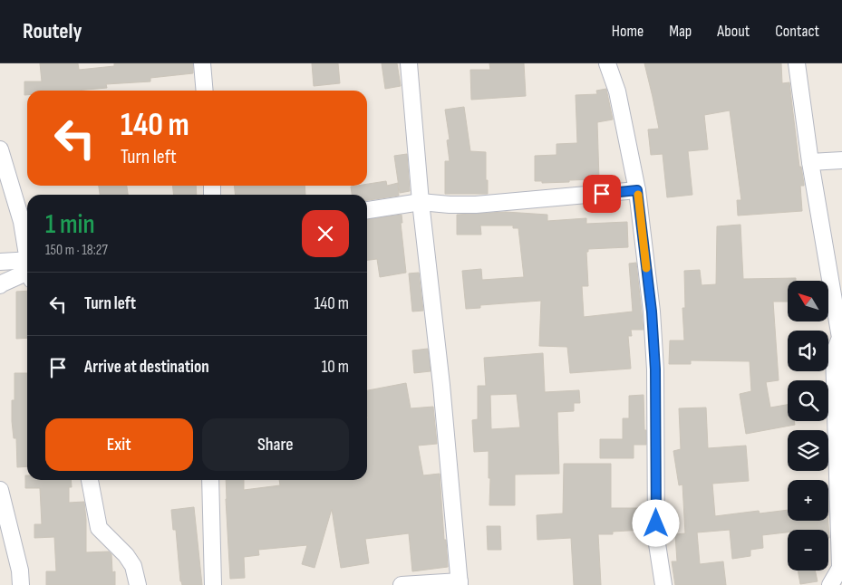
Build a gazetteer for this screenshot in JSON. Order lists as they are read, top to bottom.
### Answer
{
  "north": "top left",
  "page": {
    "header": "Routely",
    "nav": [
      "Home",
      "Map",
      "About",
      "Contact"
    ],
    "turn": ["140 m", "Turn left"],
    "heading": ["1 min", "150 m · 18:27"],
    "list": [
      {
        "name": "Turn left",
        "value": "140 m"
      },
      {
        "name": "Arrive at destination",
        "value": "10 m"
      }
    ],
    "map_buttons": ["+", "−"],
    "buttons": ["Exit", "Share"]
  }
}
